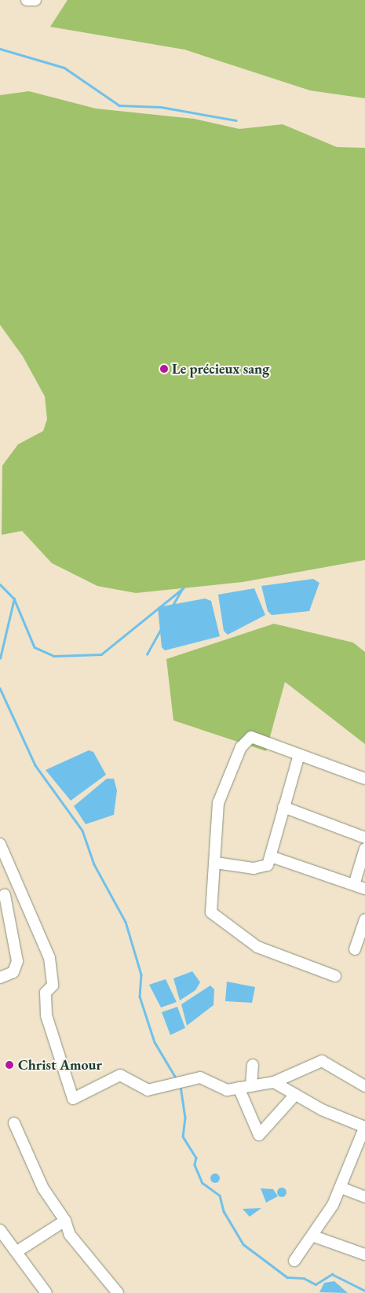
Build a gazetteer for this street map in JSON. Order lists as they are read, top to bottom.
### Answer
{
  "places": ["Le précieux sang", "Christ Amour"]
}
